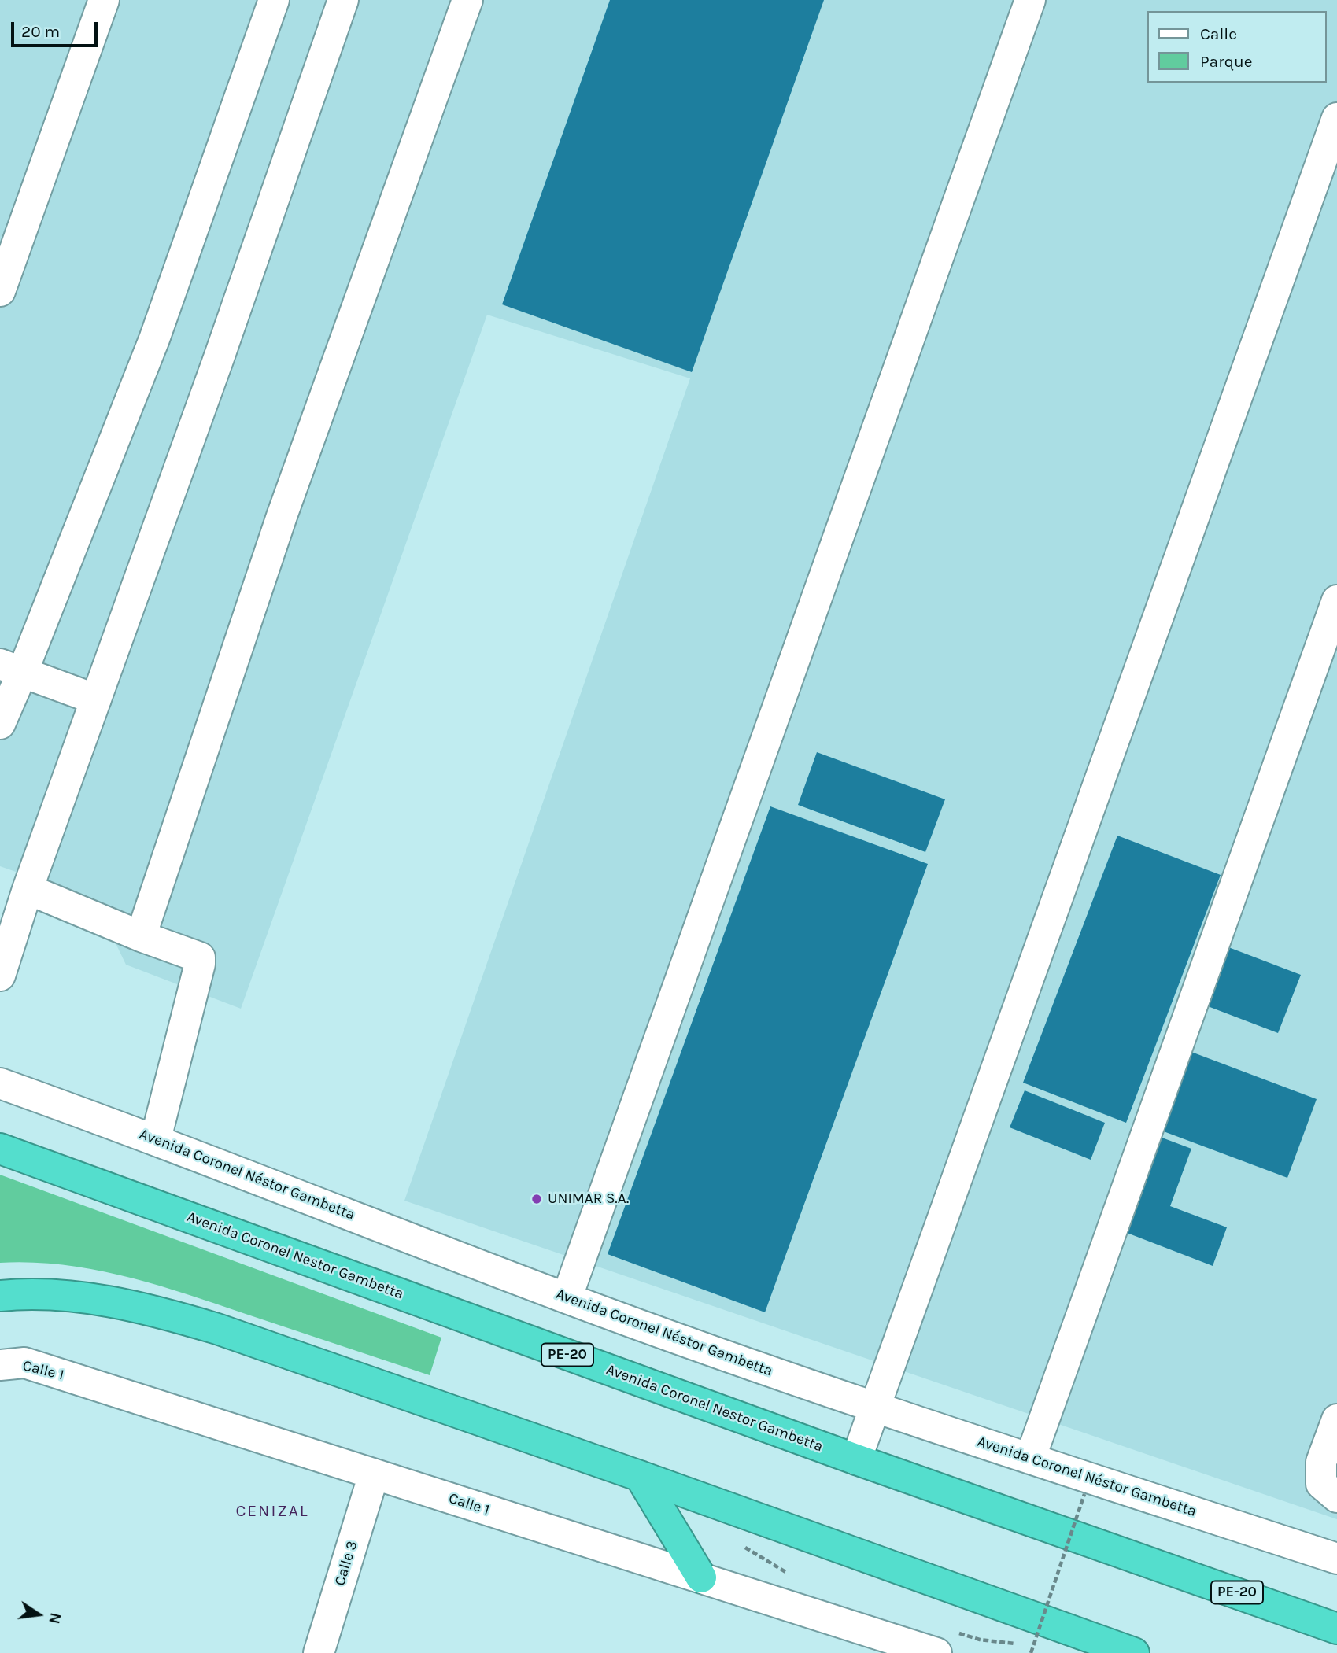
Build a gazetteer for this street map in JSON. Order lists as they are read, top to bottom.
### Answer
{
  "streets": {
    "highway": ["Avenida Coronel Nestor Gambetta", "PE-20"],
    "street": ["Avenida Coronel Néstor Gambetta", "Calle 1", "Calle 3"]
  },
  "crossings": [
    ["Calle 1", "Calle 3"]
  ],
  "districts": ["CENIZAL"],
  "places": ["UNIMAR S.A."],
  "legend": ["Calle", "Parque"],
  "scale_bar": "20 m",
  "north": "right"
}
